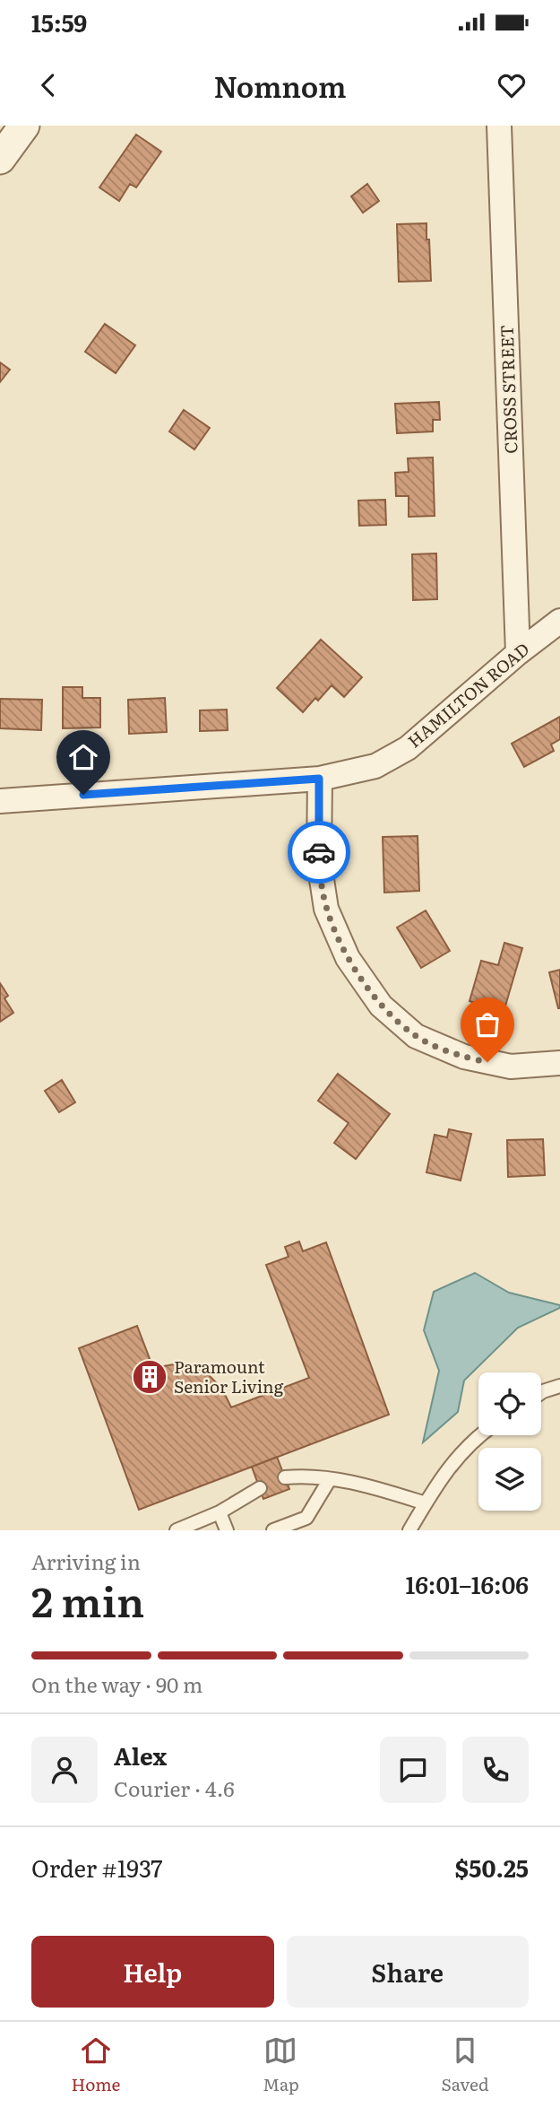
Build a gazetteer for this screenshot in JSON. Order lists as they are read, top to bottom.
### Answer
{
  "streets": {
    "street": ["CROSS STREET", "HAMILTON ROAD"]
  },
  "crossings": [
    ["CROSS STREET", "HAMILTON ROAD"]
  ],
  "places": {
    "building": ["Paramount Senior Living"]
  },
  "page": {
    "status": "15:59",
    "header": "Nomnom",
    "heading": ["2 min", "Arriving in", "16:01–16:06"],
    "panel": [
      "Alex",
      "Courier · 4.6",
      "Order #1937",
      "$50.25"
    ],
    "bar": "On the way · 90 m",
    "buttons": ["Help", "Share"],
    "tabs": ["Home", "Map", "Saved"]
  }
}
